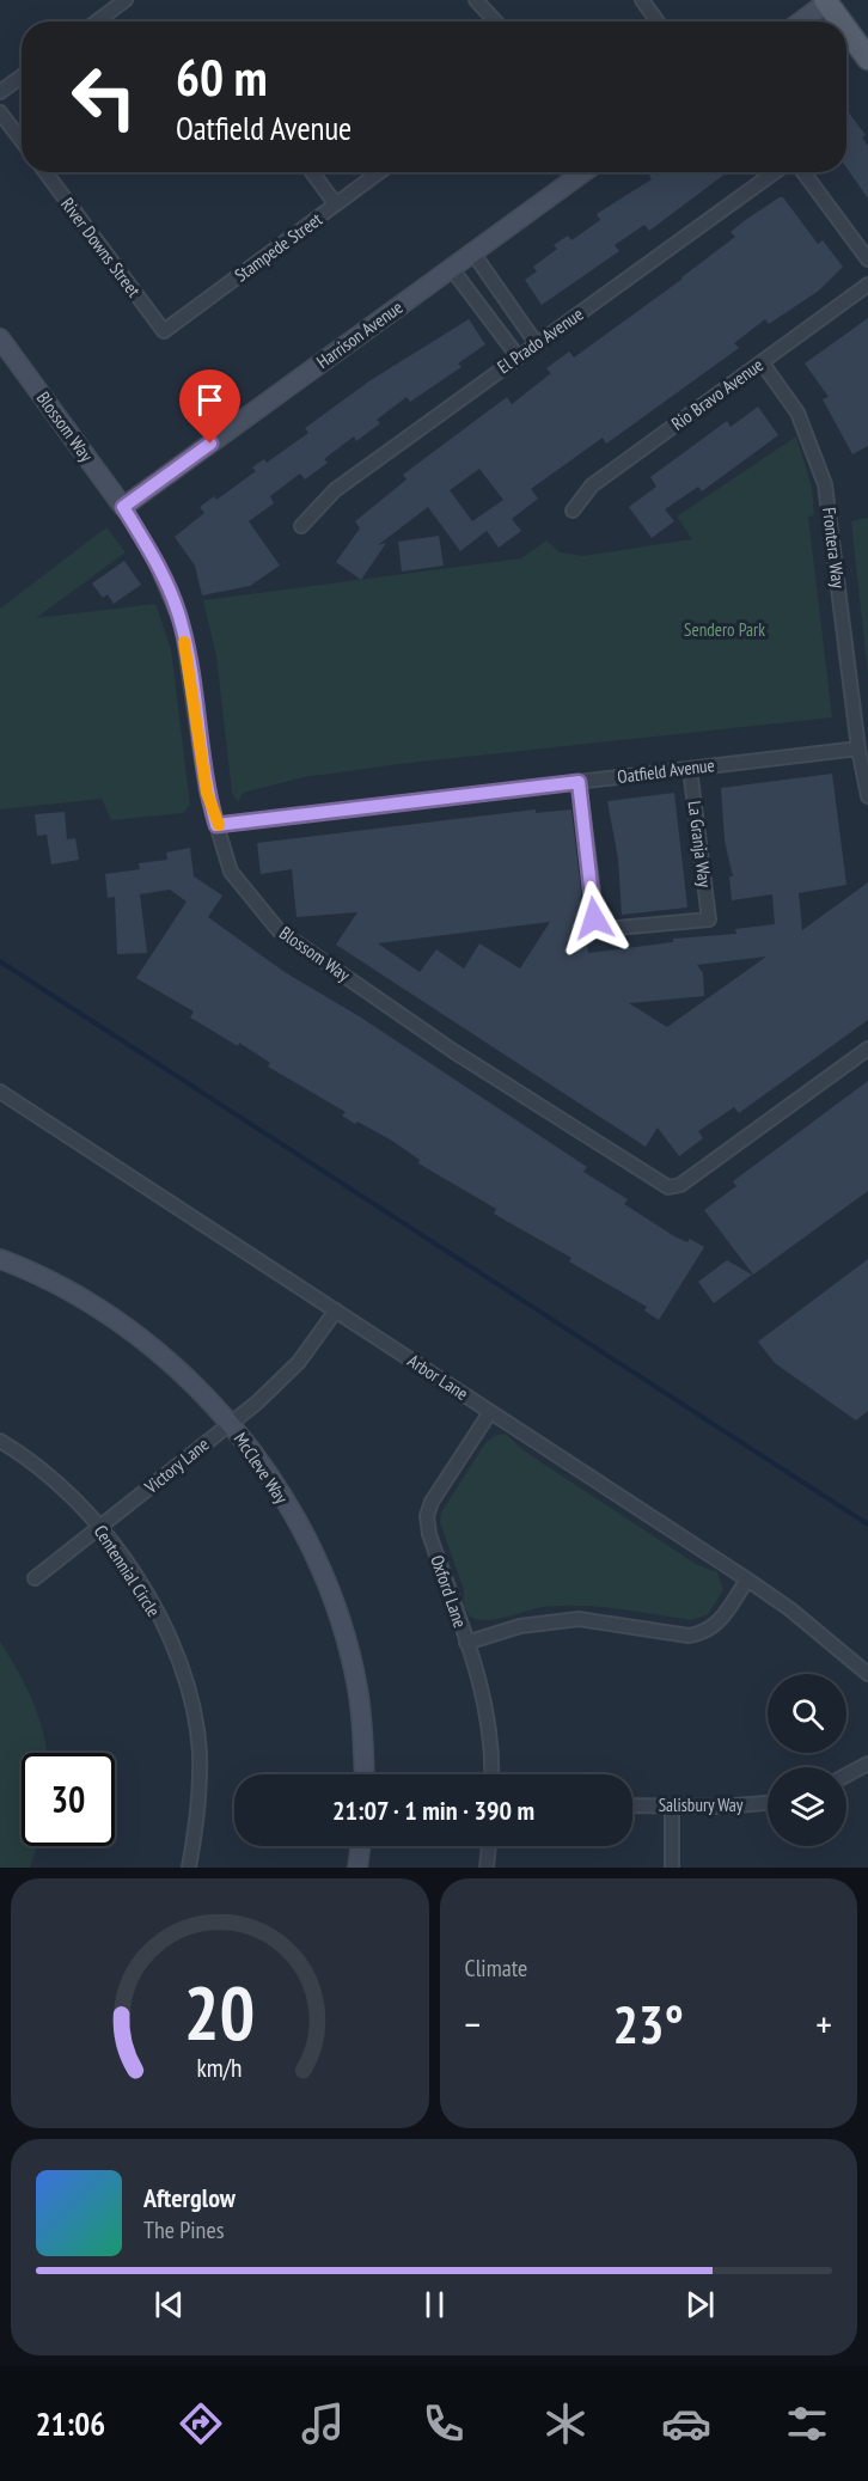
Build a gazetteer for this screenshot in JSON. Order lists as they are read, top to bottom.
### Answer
{
  "streets": {
    "street": [
      "River Downs Street",
      "Stampede Street",
      "Harrison Avenue",
      "El Prado Avenue",
      "Rio Bravo Avenue",
      "Blossom Way",
      "Frontera Way",
      "Oatfield Avenue",
      "La Granja Way",
      "Arbor Lane",
      "Victory Lane",
      "McCleve Way",
      "Centennial Circle",
      "Oxford Lane",
      "Salisbury Way"
    ]
  },
  "crossings": [
    ["River Downs Street", "Stampede Street"],
    ["Harrison Avenue", "Blossom Way"],
    ["Rio Bravo Avenue", "Frontera Way"],
    ["Blossom Way", "Oatfield Avenue"],
    ["Frontera Way", "Oatfield Avenue"],
    ["Oatfield Avenue", "La Granja Way"],
    ["Arbor Lane", "Victory Lane"],
    ["Arbor Lane", "Oxford Lane"],
    ["Victory Lane", "McCleve Way"],
    ["Victory Lane", "Centennial Circle"]
  ],
  "parks": ["Sendero Park"],
  "page": {
    "turn": ["60 m", "Oatfield Avenue"],
    "limit": "30",
    "trip": "21:07 · 1 min · 390 m",
    "tile": "Climate",
    "heat": ["−", "23°", "+"],
    "song": ["Afterglow", "The Pines"],
    "tabs": "21:06",
    "gauge": ["20", "km/h"]
  }
}
